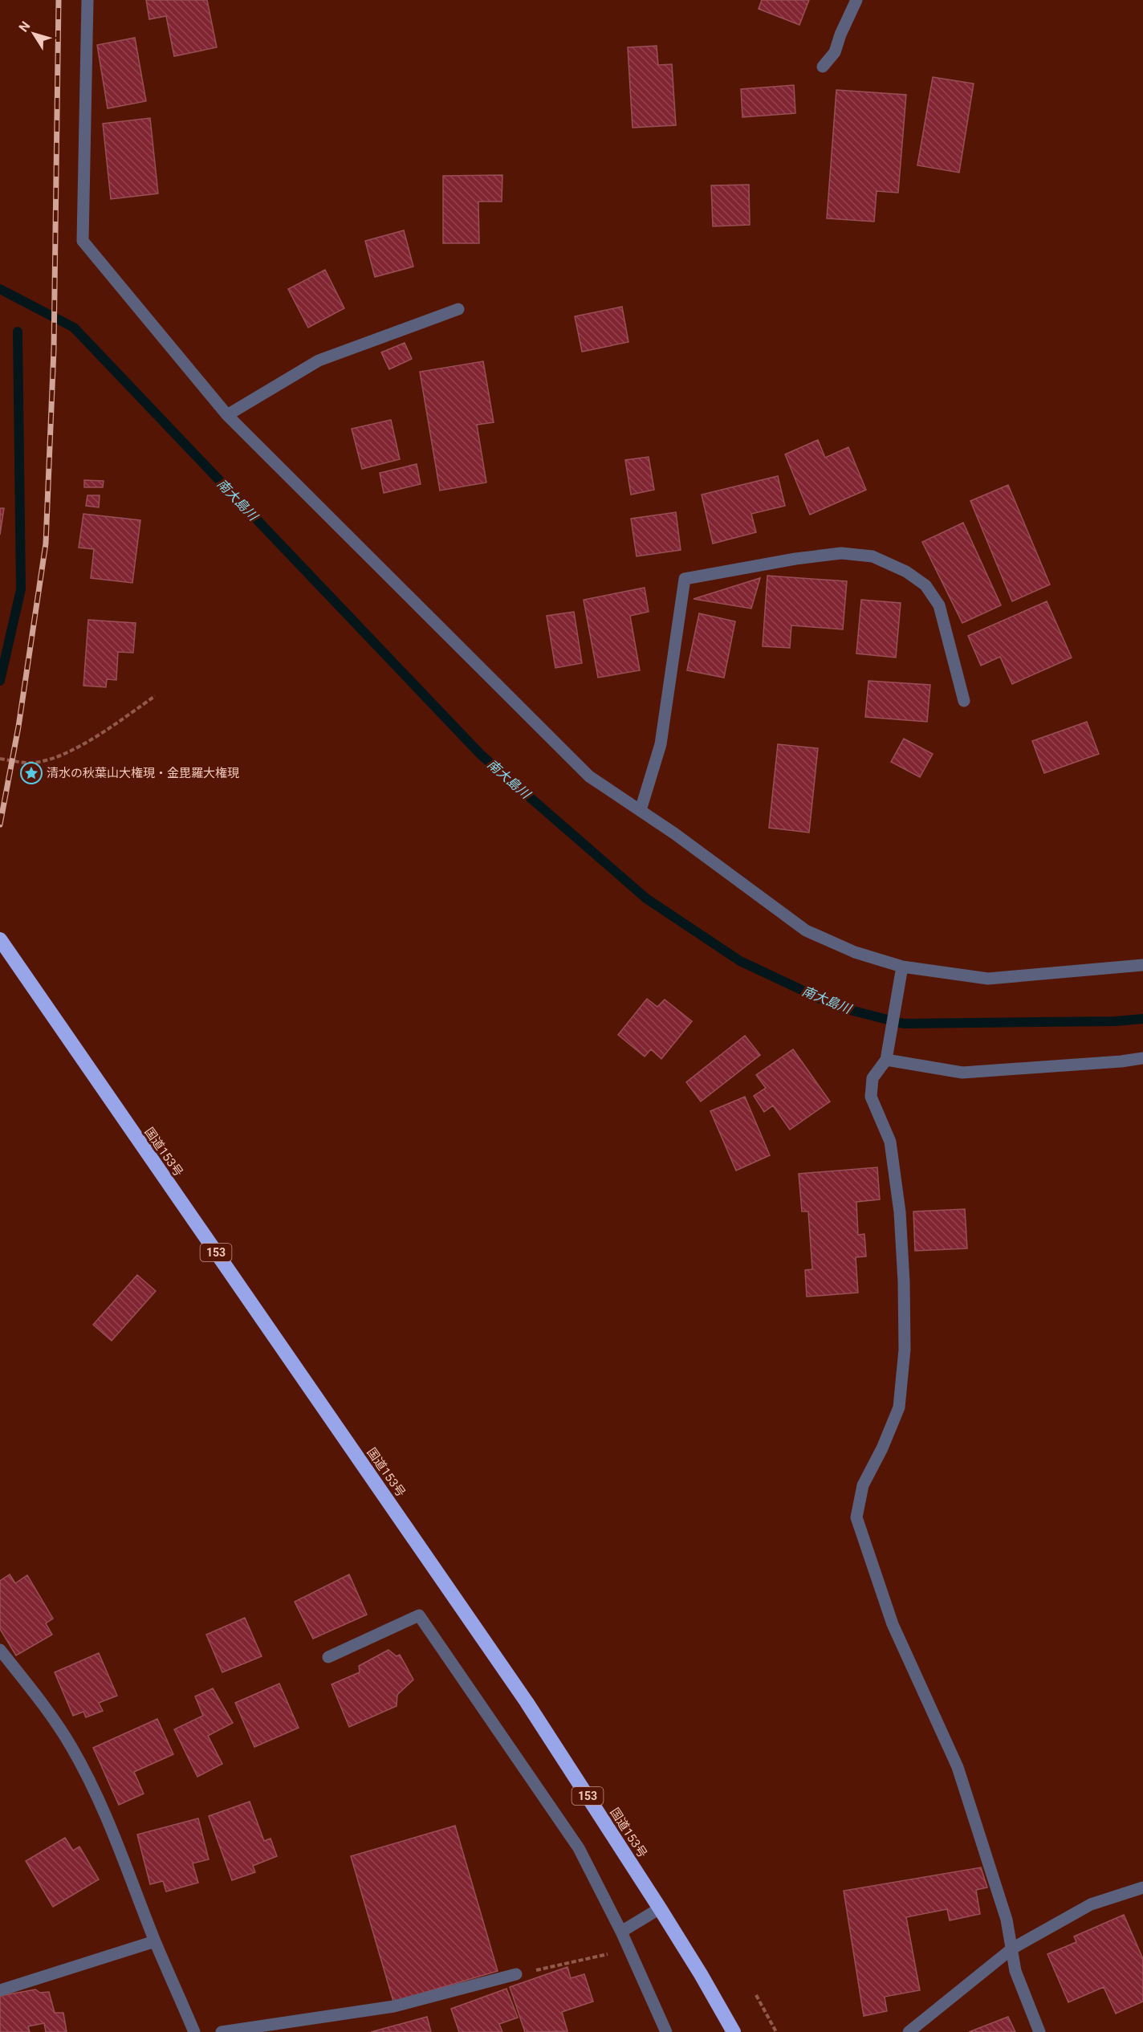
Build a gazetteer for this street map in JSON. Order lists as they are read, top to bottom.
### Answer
{
  "streets": {
    "highway": ["国道153号", "153"]
  },
  "water": ["南大島川"],
  "places": {
    "place": ["清水の秋葉山大権現・金毘羅大権現"]
  },
  "north": "top left"
}
